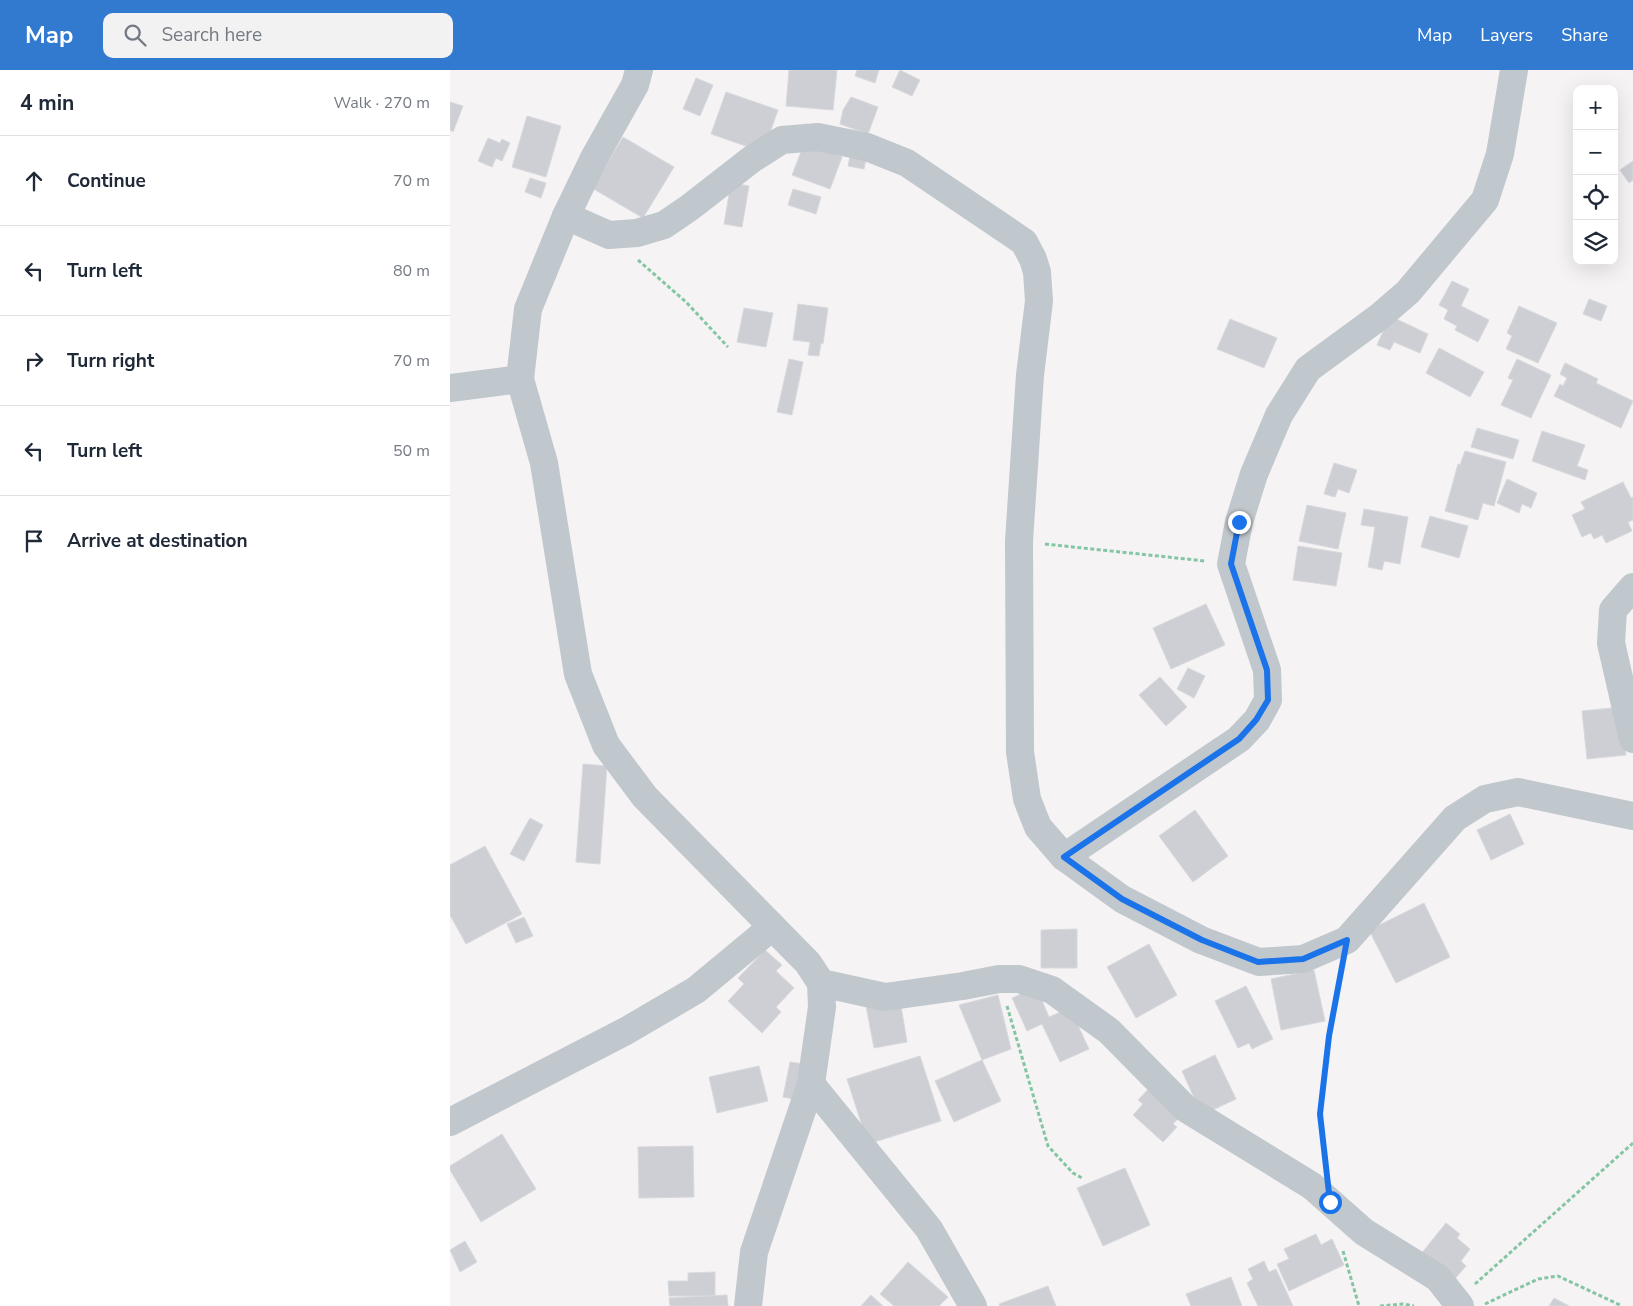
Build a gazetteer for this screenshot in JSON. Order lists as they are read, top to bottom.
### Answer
{
  "page": {
    "header": "Map",
    "search": "Search here",
    "nav": ["Map", "Layers", "Share"],
    "heading": ["4 min", "Walk · 270 m"],
    "map_buttons": ["+", "−"],
    "list": [
      ["Continue", "70 m"],
      ["Turn left", "80 m"],
      ["Turn right", "70 m"],
      ["Turn left", "50 m"],
      "Arrive at destination"
    ]
  }
}
